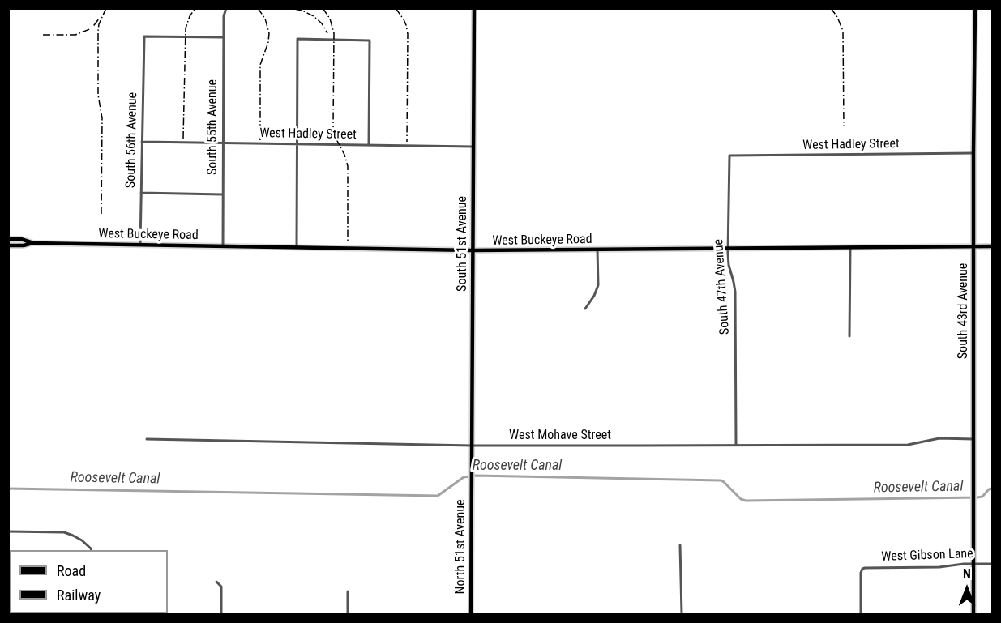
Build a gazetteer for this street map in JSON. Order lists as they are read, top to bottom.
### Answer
{
  "streets": {
    "main road": [
      "West Buckeye Road",
      "South 51st Avenue",
      "South 43rd Avenue",
      "North 51st Avenue"
    ],
    "street": [
      "South 55th Avenue",
      "West Hadley Street",
      "South 56th Avenue",
      "South 47th Avenue",
      "West Mohave Street",
      "West Gibson Lane"
    ]
  },
  "crossings": [
    ["South 55th Avenue", "West Hadley Street"],
    ["South 55th Avenue", "South 56th Avenue"],
    ["South 55th Avenue", "West Buckeye Road"],
    ["West Hadley Street", "South 56th Avenue"],
    ["West Hadley Street", "South 51st Avenue"],
    ["West Hadley Street", "South 47th Avenue"],
    ["West Hadley Street", "South 43rd Avenue"],
    ["South 56th Avenue", "West Buckeye Road"],
    ["West Buckeye Road", "South 51st Avenue"],
    ["West Buckeye Road", "South 47th Avenue"],
    ["West Buckeye Road", "South 43rd Avenue"],
    ["South 51st Avenue", "West Mohave Street"],
    ["South 51st Avenue", "North 51st Avenue"],
    ["South 47th Avenue", "West Mohave Street"],
    ["South 43rd Avenue", "West Mohave Street"],
    ["South 43rd Avenue", "West Gibson Lane"]
  ],
  "water": ["Roosevelt Canal"],
  "legend": ["Road", "Railway"],
  "north": "top"
}
